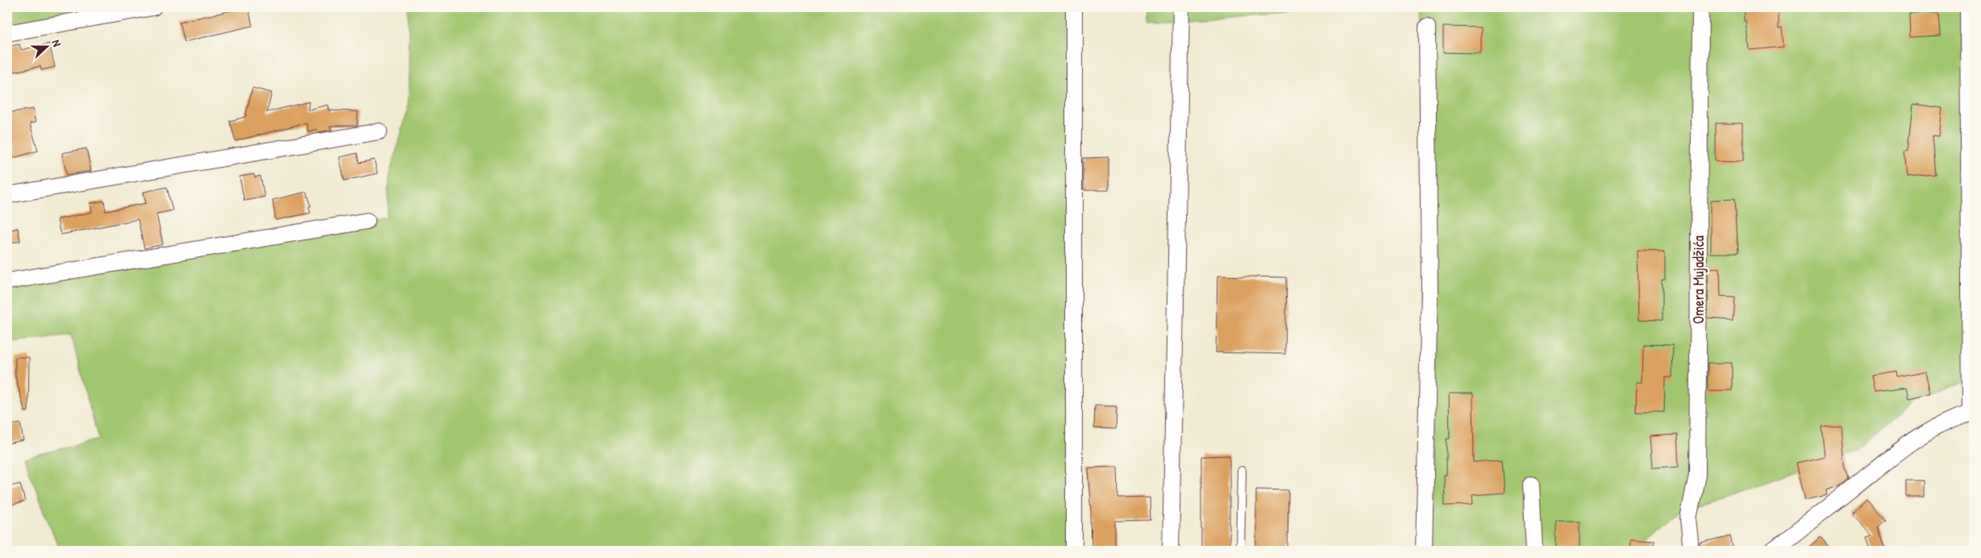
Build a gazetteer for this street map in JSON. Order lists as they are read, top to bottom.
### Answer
{
  "streets": {
    "street": ["Omera Mujadžića"]
  },
  "north": "right"
}
